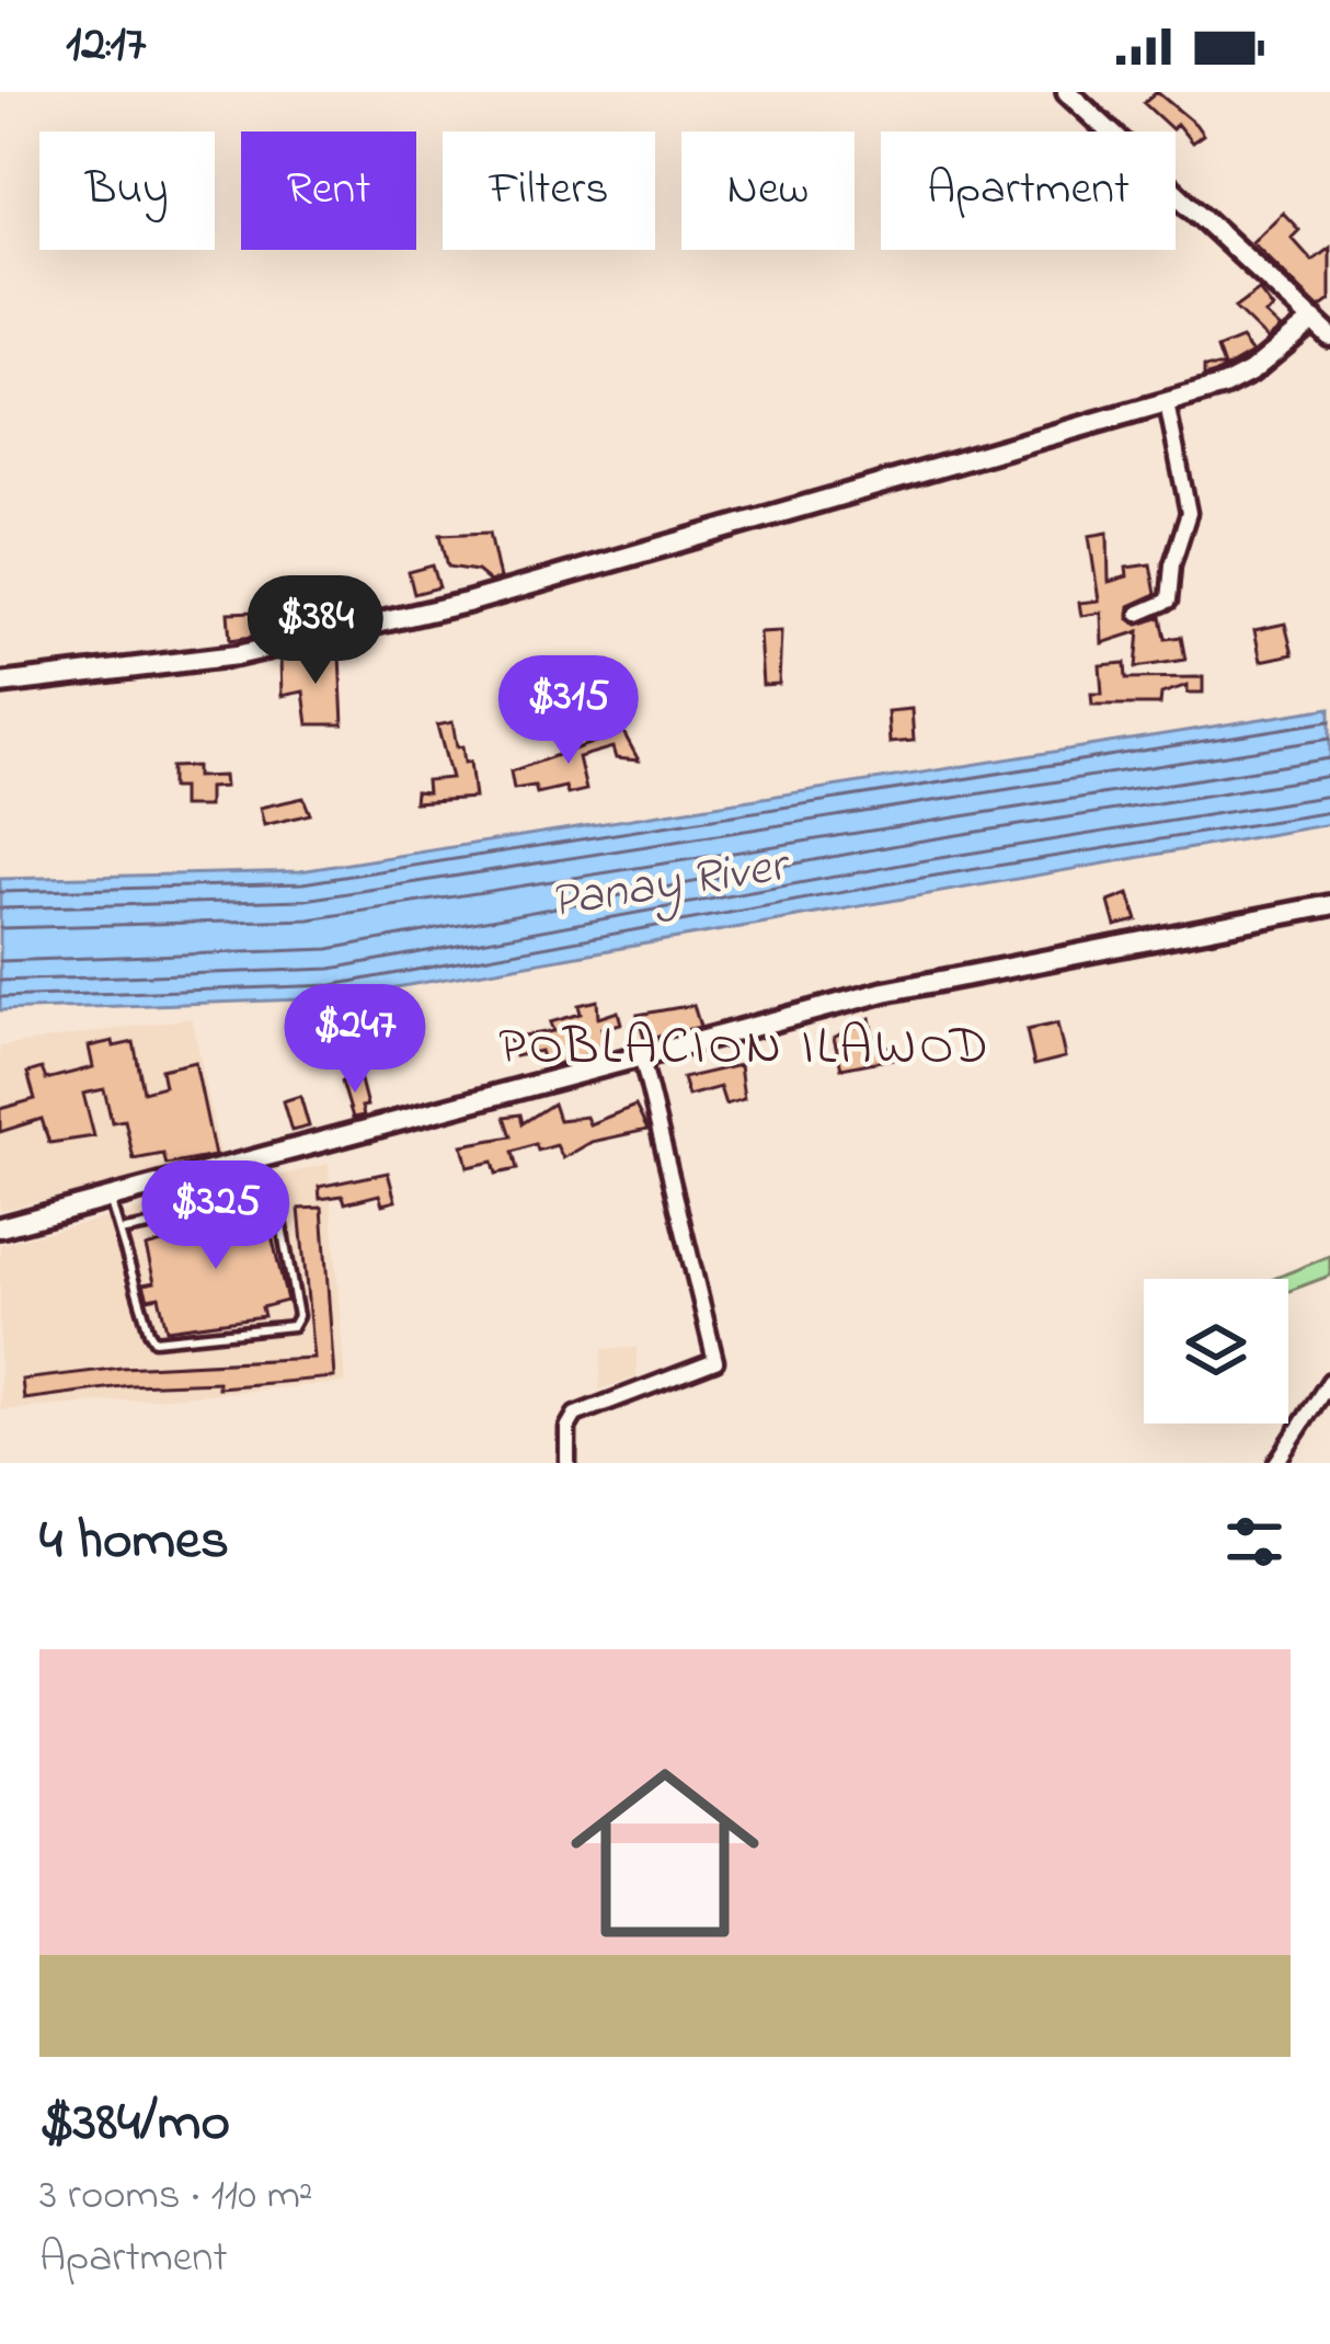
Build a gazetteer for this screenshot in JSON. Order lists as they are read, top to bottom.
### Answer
{
  "districts": ["POBLACION ILAWOD"],
  "water": ["Panay River"],
  "page": {
    "status": "12:17",
    "chip": [
      "Buy",
      "Rent",
      "Filters",
      "New",
      "Apartment"
    ],
    "price": [
      "$384",
      "$315",
      "$247",
      "$325"
    ],
    "heading": "4 homes",
    "list": [
      {
        "name": "$384/mo",
        "note": "3 rooms · 110 m² · Apartment"
      }
    ]
  }
}
